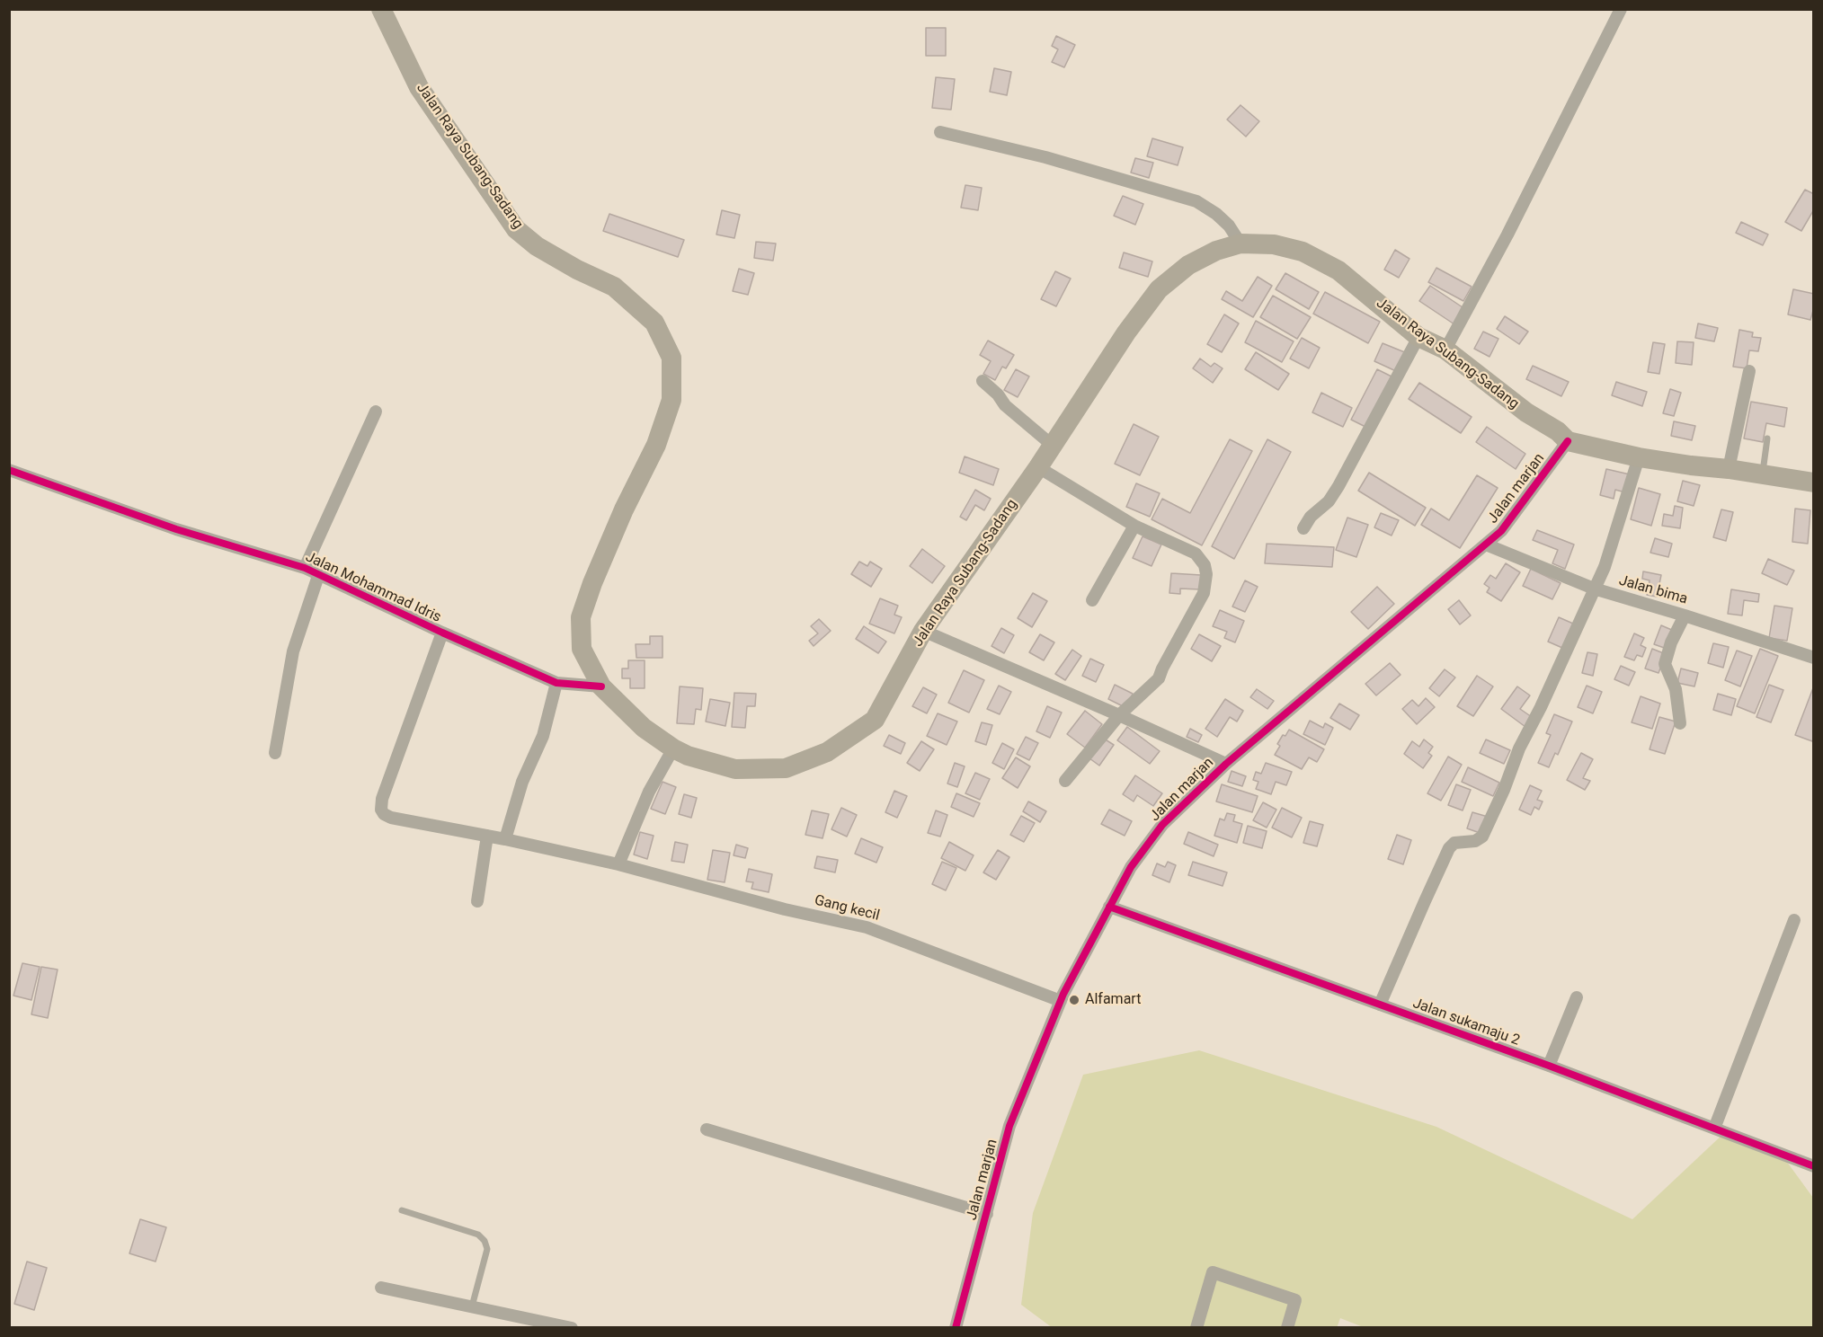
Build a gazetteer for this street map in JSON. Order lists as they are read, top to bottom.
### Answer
{
  "streets": {
    "main road": ["Jalan Raya Subang-Sadang"],
    "street": [
      "Jalan marjan",
      "Jalan Mohammad Idris",
      "Jalan bima",
      "Gang kecil",
      "Jalan sukamaju 2"
    ]
  },
  "crossings": [
    ["Jalan Raya Subang-Sadang", "Jalan marjan"],
    ["Jalan Raya Subang-Sadang", "Jalan Mohammad Idris"],
    ["Jalan marjan", "Jalan bima"],
    ["Jalan marjan", "Gang kecil"],
    ["Jalan marjan", "Jalan sukamaju 2"],
    ["Jalan Mohammad Idris", "Gang kecil"]
  ],
  "places": ["Alfamart"]
}
